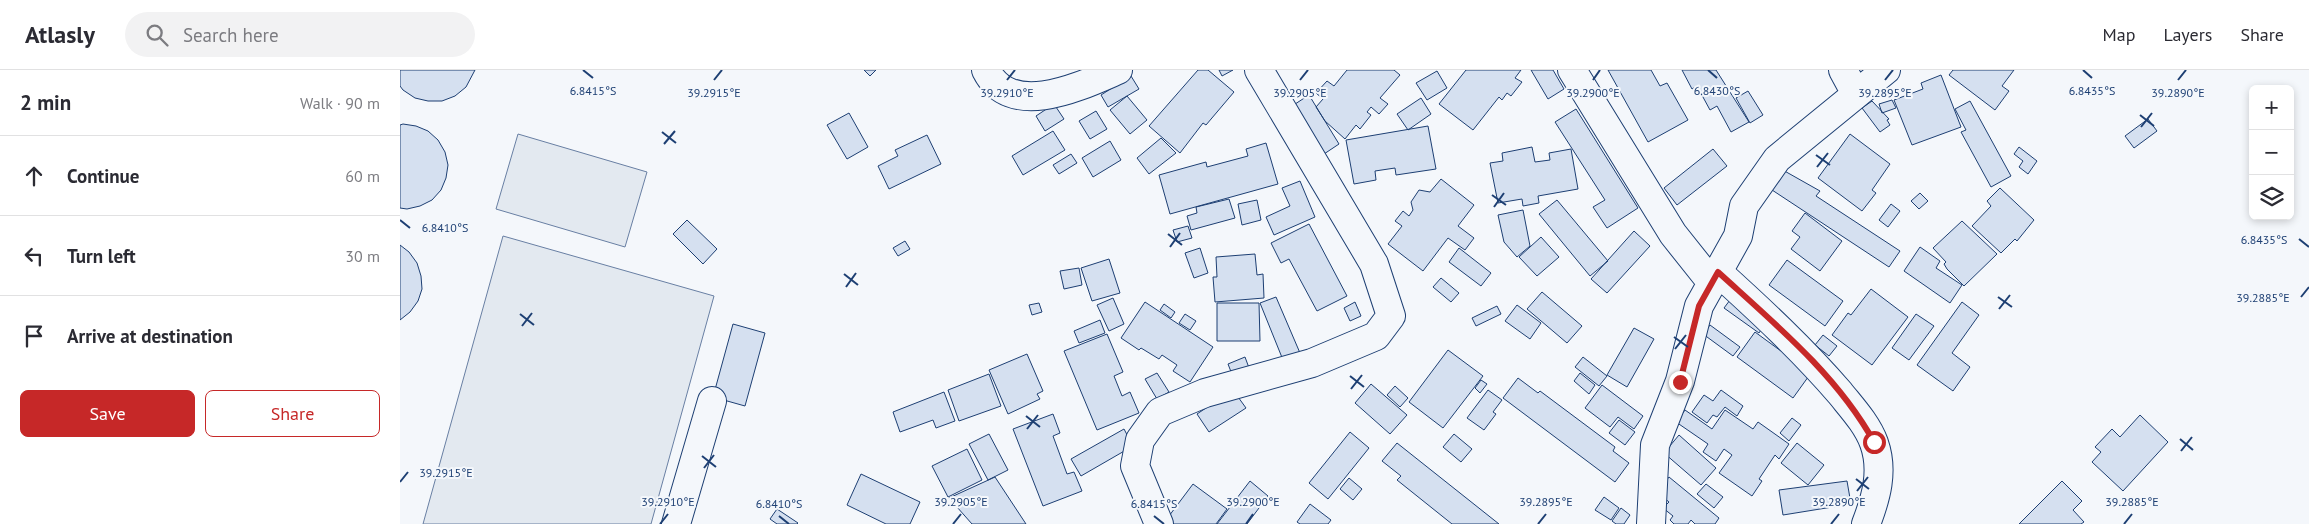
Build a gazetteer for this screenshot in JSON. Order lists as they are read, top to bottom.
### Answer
{
  "page": {
    "header": "Atlasly",
    "search": "Search here",
    "nav": ["Map", "Layers", "Share"],
    "heading": ["2 min", "Walk · 90 m"],
    "map_buttons": ["+", "−"],
    "list": [
      ["Continue", "60 m"],
      ["Turn left", "30 m"],
      "Arrive at destination"
    ],
    "buttons": ["Save", "Share"]
  },
  "coordinates": [
    "6.8415°S",
    "6.8430°S",
    "6.8435°S",
    "39.2915°E",
    "39.2910°E",
    "39.2905°E",
    "39.2900°E",
    "39.2895°E",
    "39.2890°E",
    "6.8410°S",
    "39.2885°E"
  ]
}
